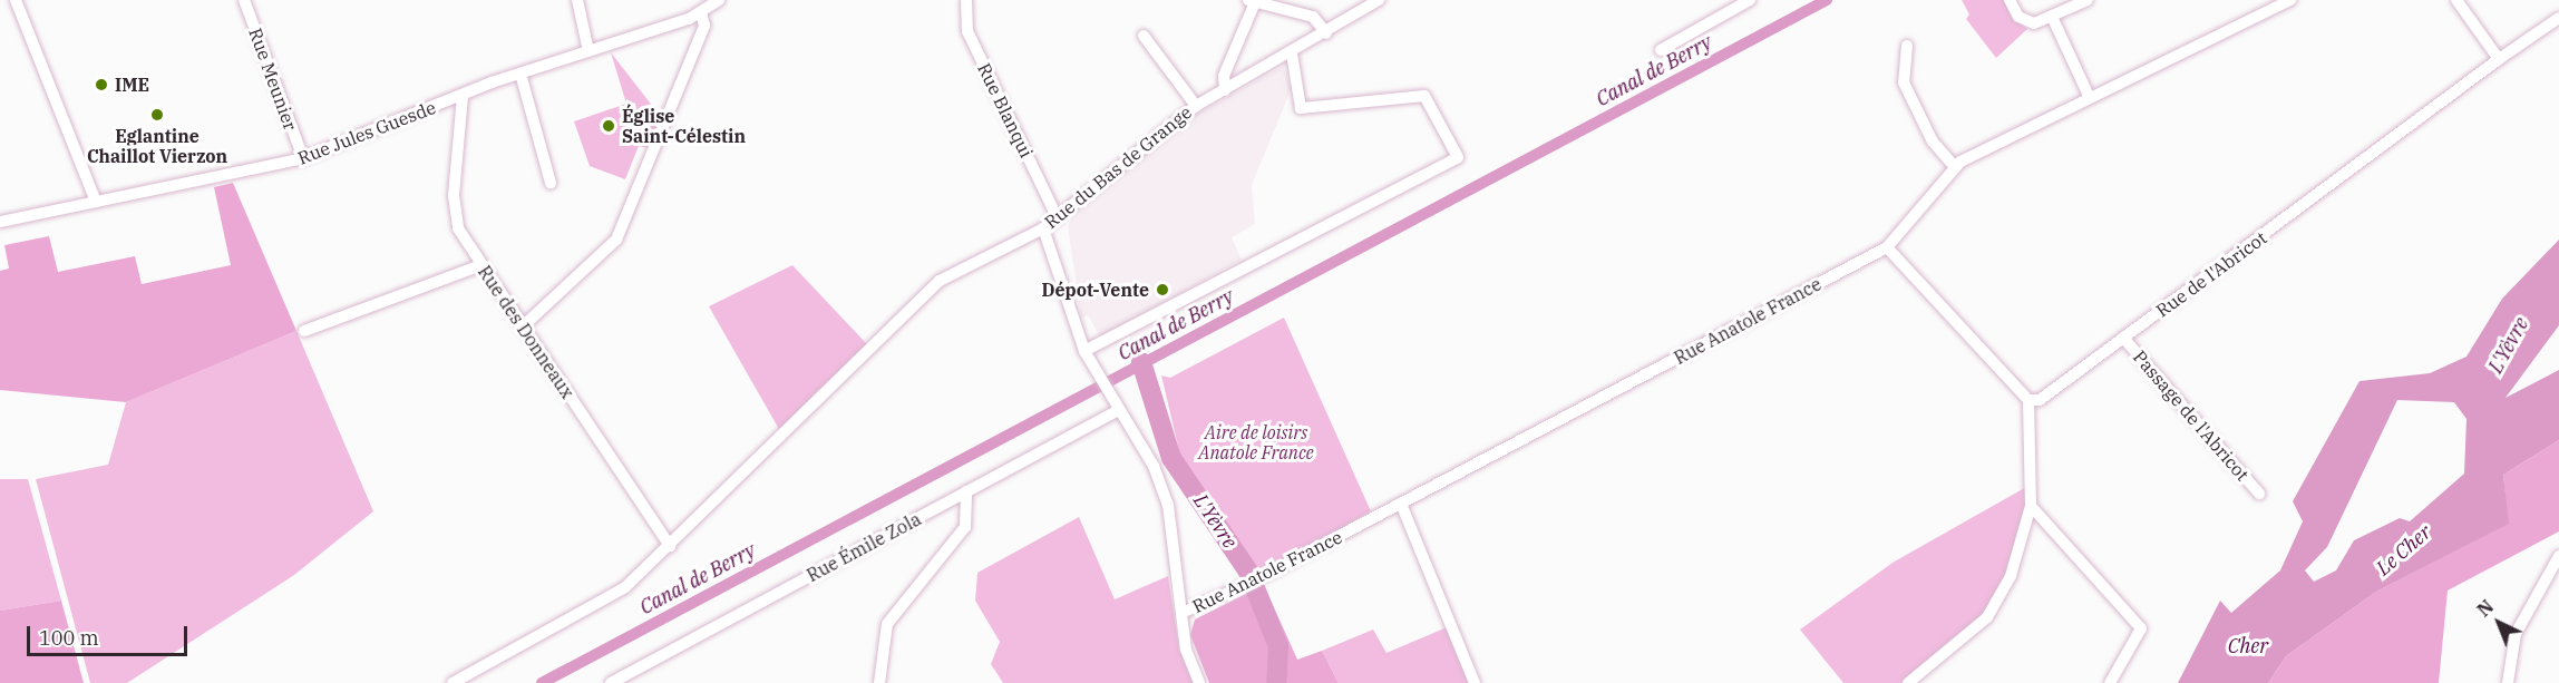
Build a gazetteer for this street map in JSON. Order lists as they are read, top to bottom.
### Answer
{
  "streets": {
    "street": [
      "Rue Meunier",
      "Rue Blanqui",
      "Rue Jules Guesde",
      "Rue du Bas de Grange",
      "Rue de l'Abricot",
      "Rue Anatole France",
      "Rue des Donneaux",
      "Passage de l'Abricot",
      "Rue Émile Zola"
    ]
  },
  "crossings": [
    ["Rue Meunier", "Rue Jules Guesde"],
    ["Rue Blanqui", "Rue du Bas de Grange"],
    ["Rue Jules Guesde", "Rue des Donneaux"],
    ["Rue du Bas de Grange", "Rue des Donneaux"],
    ["Rue de l'Abricot", "Passage de l'Abricot"]
  ],
  "water": [
    "Canal de Berry",
    "L'Yèvre",
    "Le Cher",
    "Cher"
  ],
  "parks": ["Aire de loisirs Anatole France"],
  "places": [
    "IME",
    "Eglantine Chaillot Vierzon",
    "Église Saint-Célestin",
    "Dépot-Vente"
  ],
  "scale_bar": "100 m",
  "north": "top left"
}
